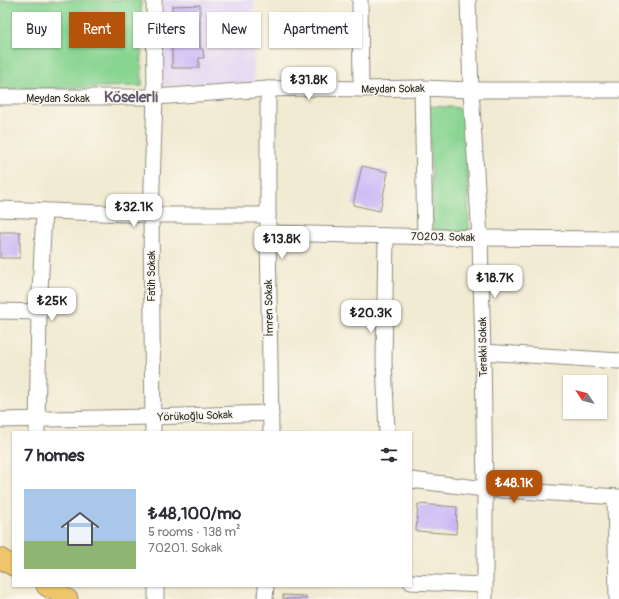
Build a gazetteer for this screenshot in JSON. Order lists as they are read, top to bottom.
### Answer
{
  "streets": {
    "street": [
      "Meydan Sokak",
      "70203. Sokak",
      "Fatih Sokak",
      "İmren Sokak",
      "Terakki Sokak",
      "Yörükoğlu Sokak"
    ]
  },
  "crossings": [
    ["Meydan Sokak", "Fatih Sokak"],
    ["Meydan Sokak", "İmren Sokak"],
    ["Meydan Sokak", "Terakki Sokak"],
    ["70203. Sokak", "İmren Sokak"],
    ["70203. Sokak", "Terakki Sokak"],
    ["Fatih Sokak", "Yörükoğlu Sokak"],
    ["İmren Sokak", "Yörükoğlu Sokak"]
  ],
  "districts": ["Köselerli"],
  "north": "top left",
  "page": {
    "chip": [
      "Buy",
      "Rent",
      "Filters",
      "New",
      "Apartment"
    ],
    "price": [
      "₺31.8K",
      "₺32.1K",
      "₺13.8K",
      "₺18.7K",
      "₺25K",
      "₺20.3K",
      "₺48.1K"
    ],
    "heading": "7 homes",
    "list": [
      {
        "name": "₺48,100/mo",
        "note": "5 rooms · 138 m² · 70201. Sokak"
      }
    ]
  }
}
